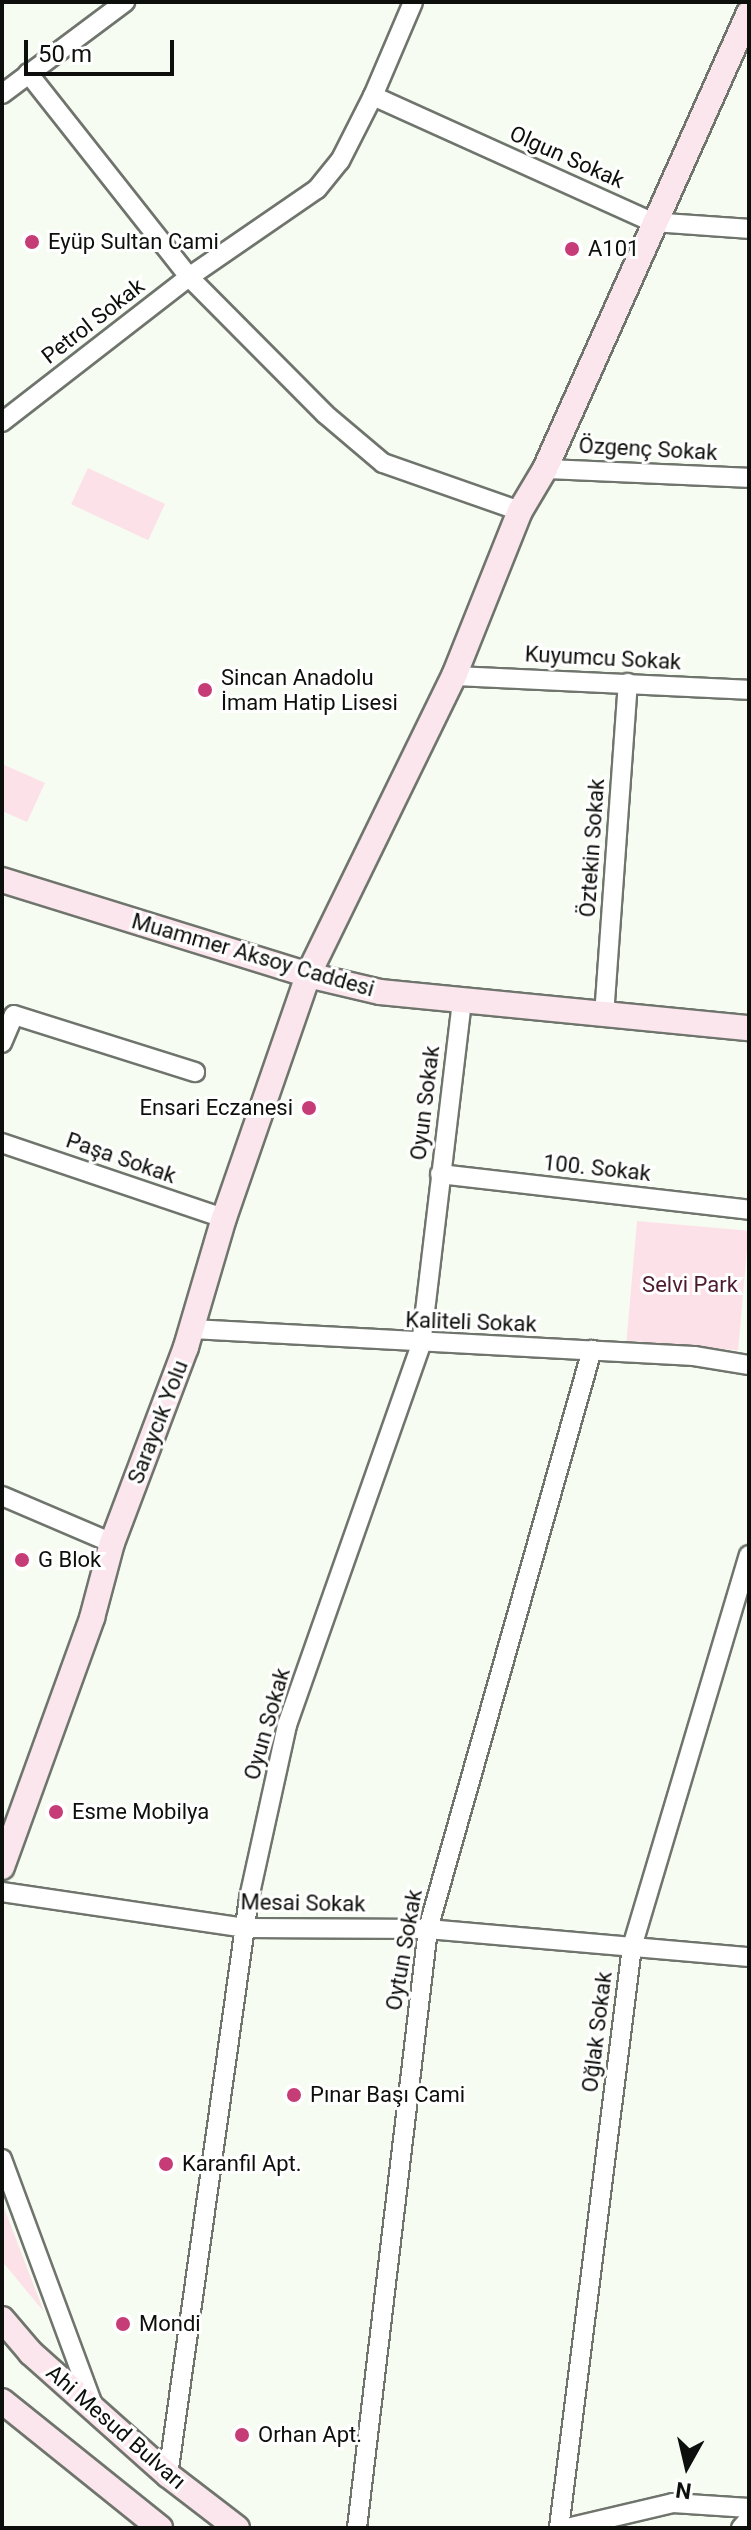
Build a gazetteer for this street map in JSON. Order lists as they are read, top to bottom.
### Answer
{
  "streets": {
    "main road": ["Muammer Aksoy Caddesi", "Saraycık Yolu", "Ahi Mesud Bulvarı"],
    "street": [
      "Olgun Sokak",
      "Petrol Sokak",
      "Özgenç Sokak",
      "Kuyumcu Sokak",
      "Öztekin Sokak",
      "Oyun Sokak",
      "Paşa Sokak",
      "100. Sokak",
      "Kaliteli Sokak",
      "Mesai Sokak",
      "Oytun Sokak",
      "Oğlak Sokak"
    ]
  },
  "crossings": [
    ["Olgun Sokak", "Petrol Sokak"],
    ["Olgun Sokak", "Saraycık Yolu"],
    ["Özgenç Sokak", "Saraycık Yolu"],
    ["Kuyumcu Sokak", "Öztekin Sokak"],
    ["Kuyumcu Sokak", "Saraycık Yolu"],
    ["Öztekin Sokak", "Muammer Aksoy Caddesi"],
    ["Muammer Aksoy Caddesi", "Oyun Sokak"],
    ["Muammer Aksoy Caddesi", "Saraycık Yolu"],
    ["Oyun Sokak", "100. Sokak"],
    ["Oyun Sokak", "Kaliteli Sokak"],
    ["Oyun Sokak", "Mesai Sokak"],
    ["Oyun Sokak", "Ahi Mesud Bulvarı"],
    ["Paşa Sokak", "Saraycık Yolu"],
    ["Kaliteli Sokak", "Saraycık Yolu"],
    ["Kaliteli Sokak", "Oytun Sokak"],
    ["Mesai Sokak", "Oytun Sokak"],
    ["Mesai Sokak", "Oğlak Sokak"]
  ],
  "parks": ["Selvi Park"],
  "places": [
    "Eyüp Sultan Cami",
    "A101",
    "Sincan Anadolu İmam Hatip Lisesi",
    "Ensari Eczanesi",
    "G Blok",
    "Esme Mobilya",
    "Pınar Başı Cami",
    "Karanfil Apt.",
    "Mondi",
    "Orhan Apt."
  ],
  "scale_bar": "50 m",
  "north": "bottom"
}
